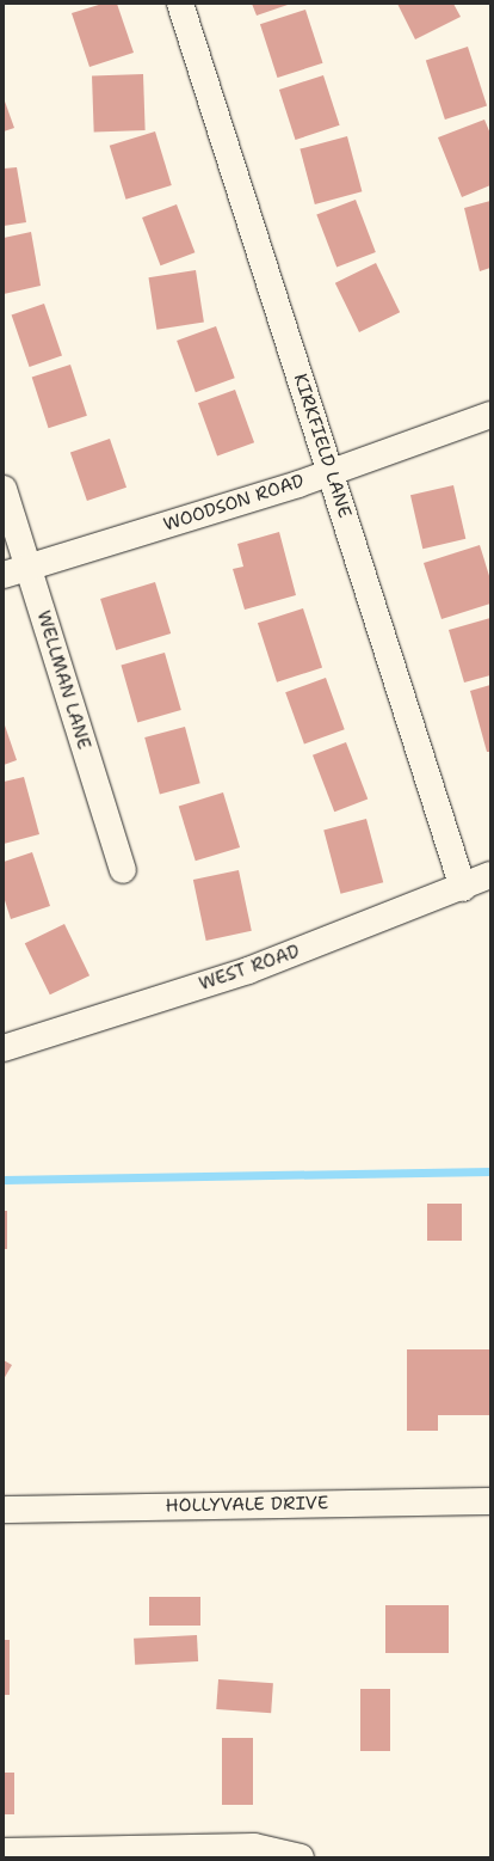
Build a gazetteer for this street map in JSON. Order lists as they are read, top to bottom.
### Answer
{
  "streets": {
    "street": [
      "KIRKFIELD LANE",
      "WOODSON ROAD",
      "WELLMAN LANE",
      "WEST ROAD",
      "HOLLYVALE DRIVE"
    ]
  },
  "crossings": [
    ["KIRKFIELD LANE", "WOODSON ROAD"],
    ["KIRKFIELD LANE", "WEST ROAD"],
    ["WOODSON ROAD", "WELLMAN LANE"]
  ]
}
